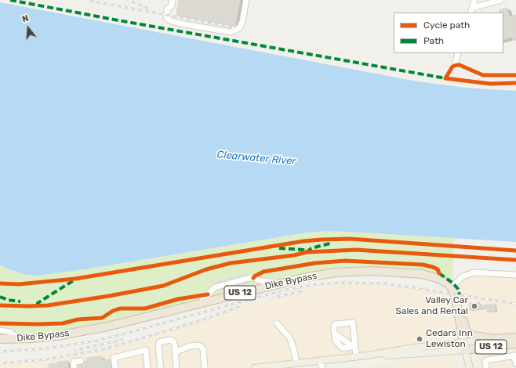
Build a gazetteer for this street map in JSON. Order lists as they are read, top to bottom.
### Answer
{
  "streets": {
    "highway": ["Dike Bypass", "US 12"]
  },
  "crossings": [
    ["Dike Bypass", "US 12"]
  ],
  "water": ["Clearwater River"],
  "places": ["Valley Car Sales and Rental", "Cedars Inn Lewiston"],
  "legend": ["Cycle path", "Path"],
  "north": "top"
}
